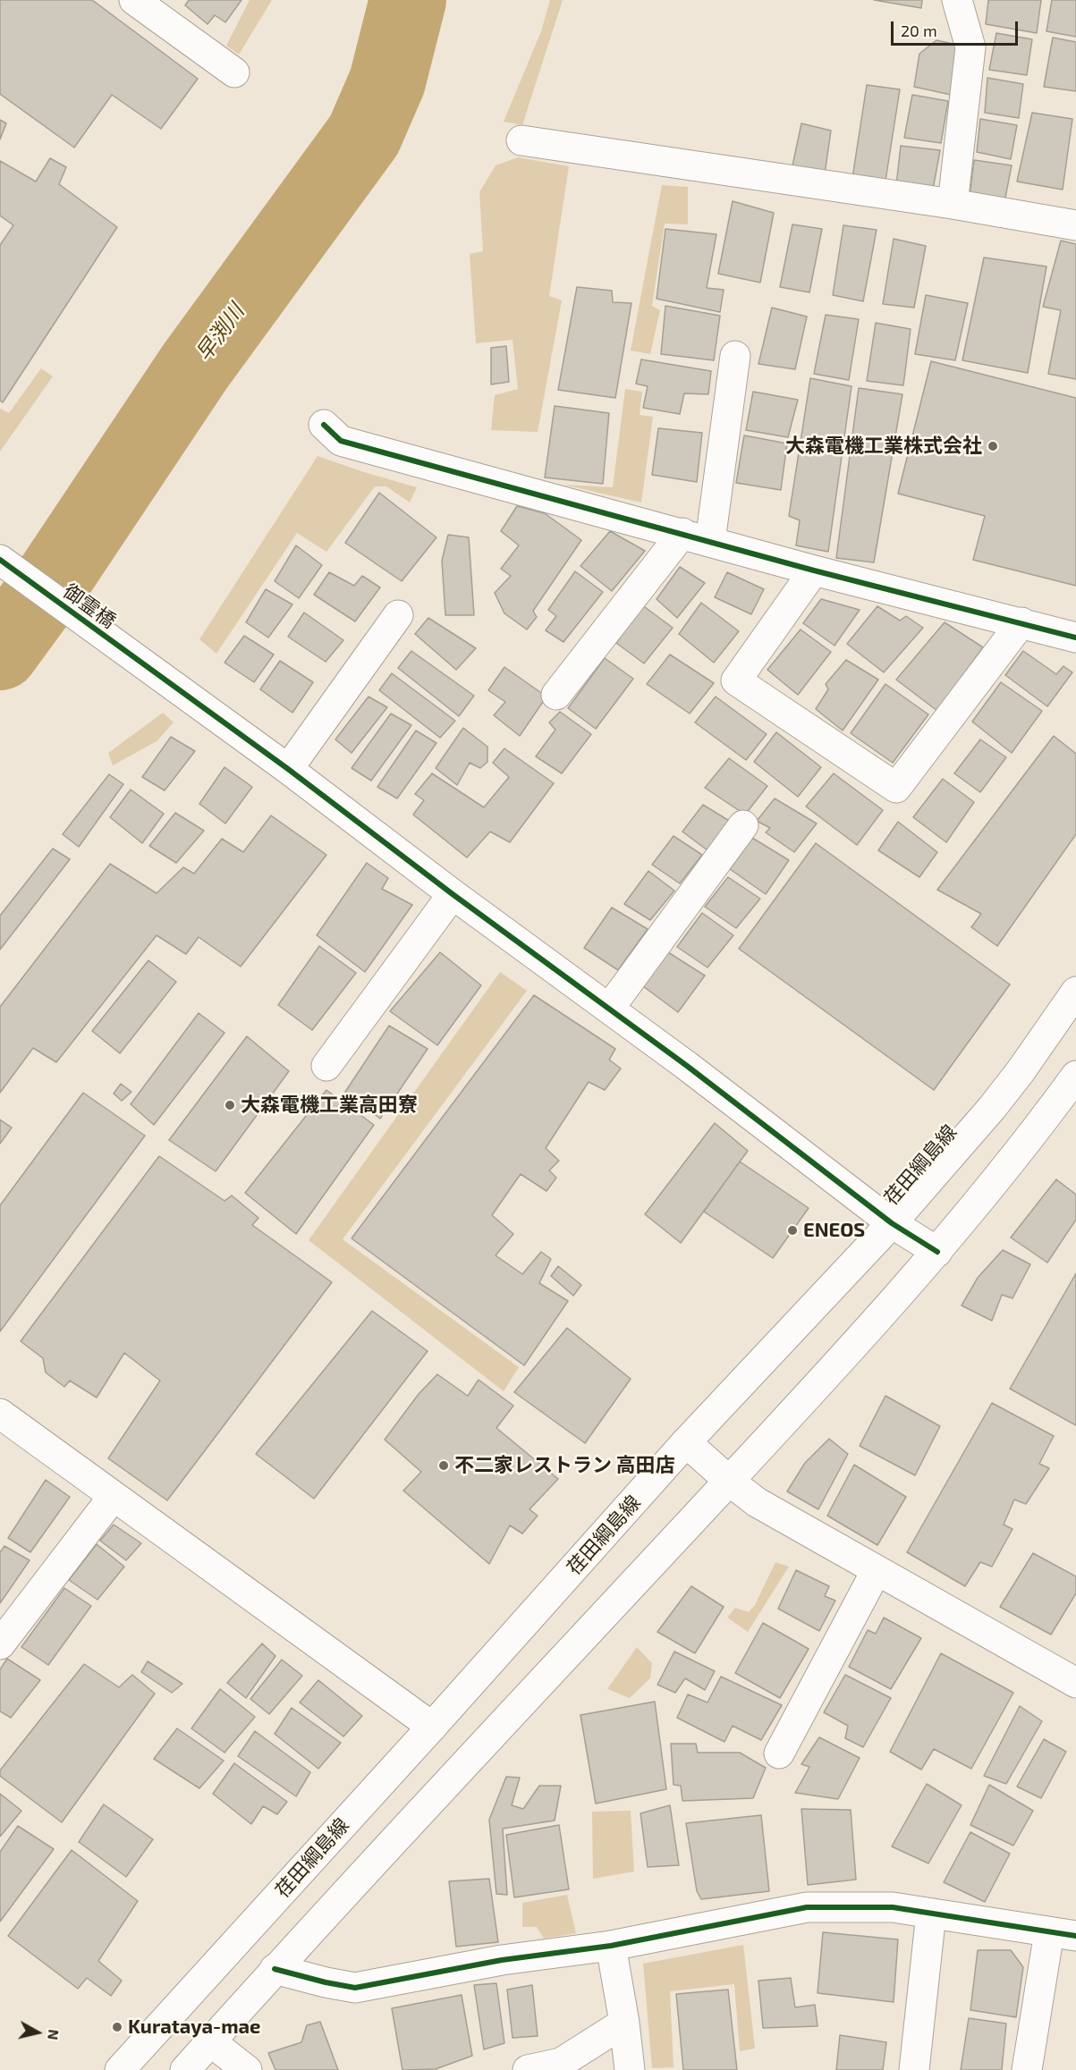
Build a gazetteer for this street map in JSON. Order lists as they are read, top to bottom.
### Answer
{
  "streets": {
    "street": ["御霊橋", "荏田綱島線"]
  },
  "crossings": [
    ["御霊橋", "荏田綱島線"]
  ],
  "water": ["早渕川"],
  "places": [
    "大森電機工業株式会社",
    "大森電機工業高田寮",
    "ENEOS",
    "不二家レストラン 高田店",
    "Kurataya-mae"
  ],
  "scale_bar": "20 m",
  "north": "right"
}
